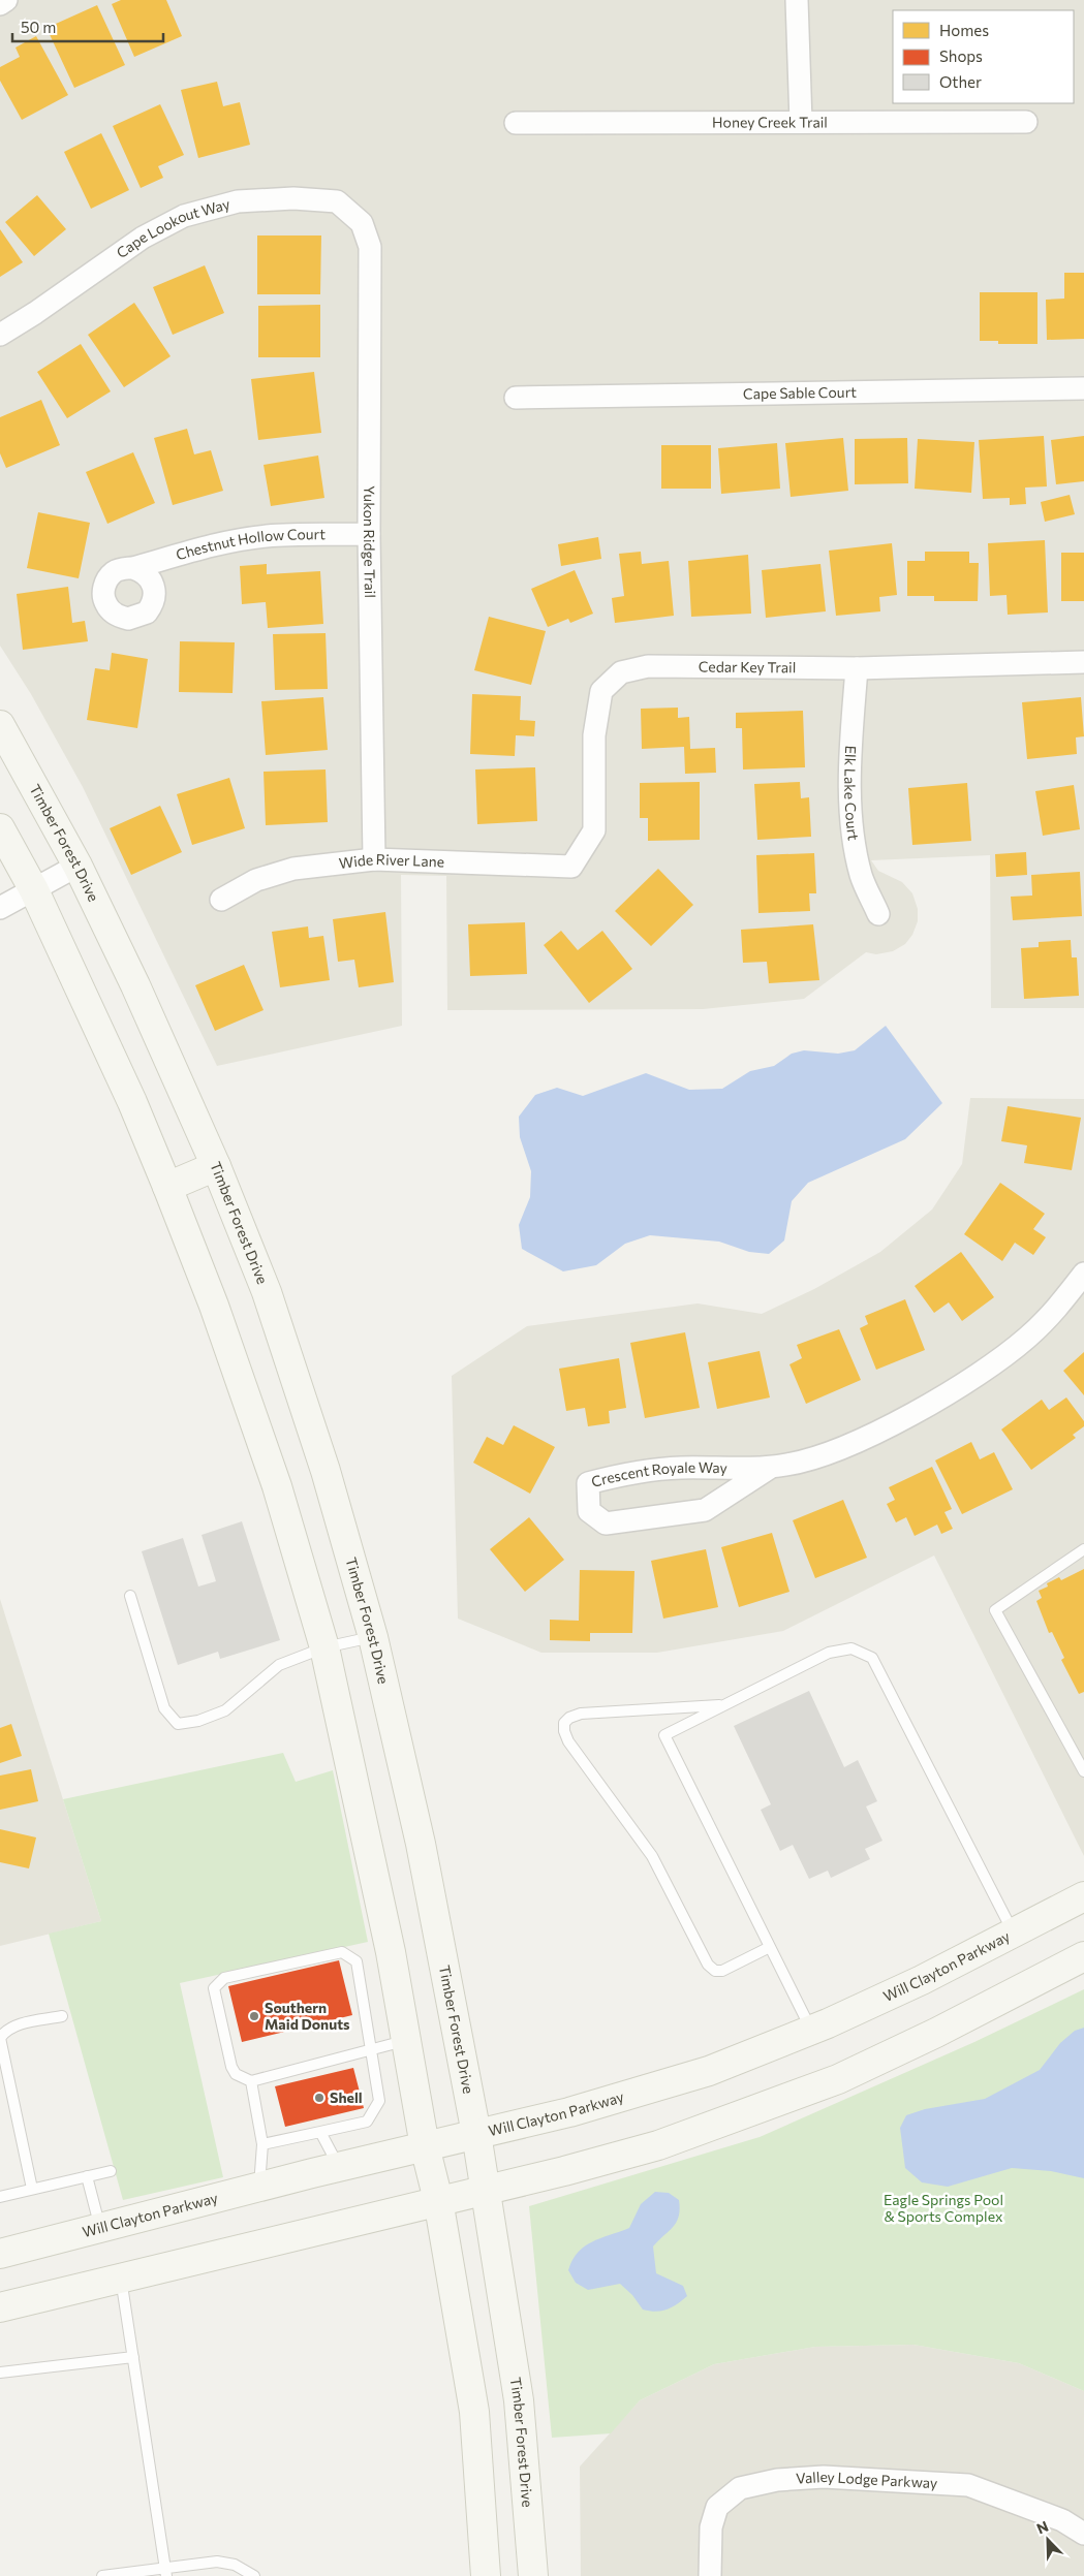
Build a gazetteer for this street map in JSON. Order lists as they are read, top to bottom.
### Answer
{
  "streets": {
    "main road": ["Timber Forest Drive", "Will Clayton Parkway"],
    "street": [
      "Honey Creek Trail",
      "Cape Lookout Way",
      "Cape Sable Court",
      "Yukon Ridge Trail",
      "Chestnut Hollow Court",
      "Cedar Key Trail",
      "Elk Lake Court",
      "Wide River Lane",
      "Crescent Royale Way",
      "Valley Lodge Parkway"
    ]
  },
  "crossings": [
    ["Cape Lookout Way", "Yukon Ridge Trail"],
    ["Yukon Ridge Trail", "Chestnut Hollow Court"],
    ["Yukon Ridge Trail", "Wide River Lane"],
    ["Cedar Key Trail", "Elk Lake Court"],
    ["Cedar Key Trail", "Wide River Lane"],
    ["Timber Forest Drive", "Will Clayton Parkway"]
  ],
  "parks": ["Eagle Springs Pool & Sports Complex"],
  "places": ["Southern Maid Donuts", "Shell"],
  "legend": ["Homes", "Shops", "Other"],
  "scale_bar": "50 m",
  "north": "top left"
}
